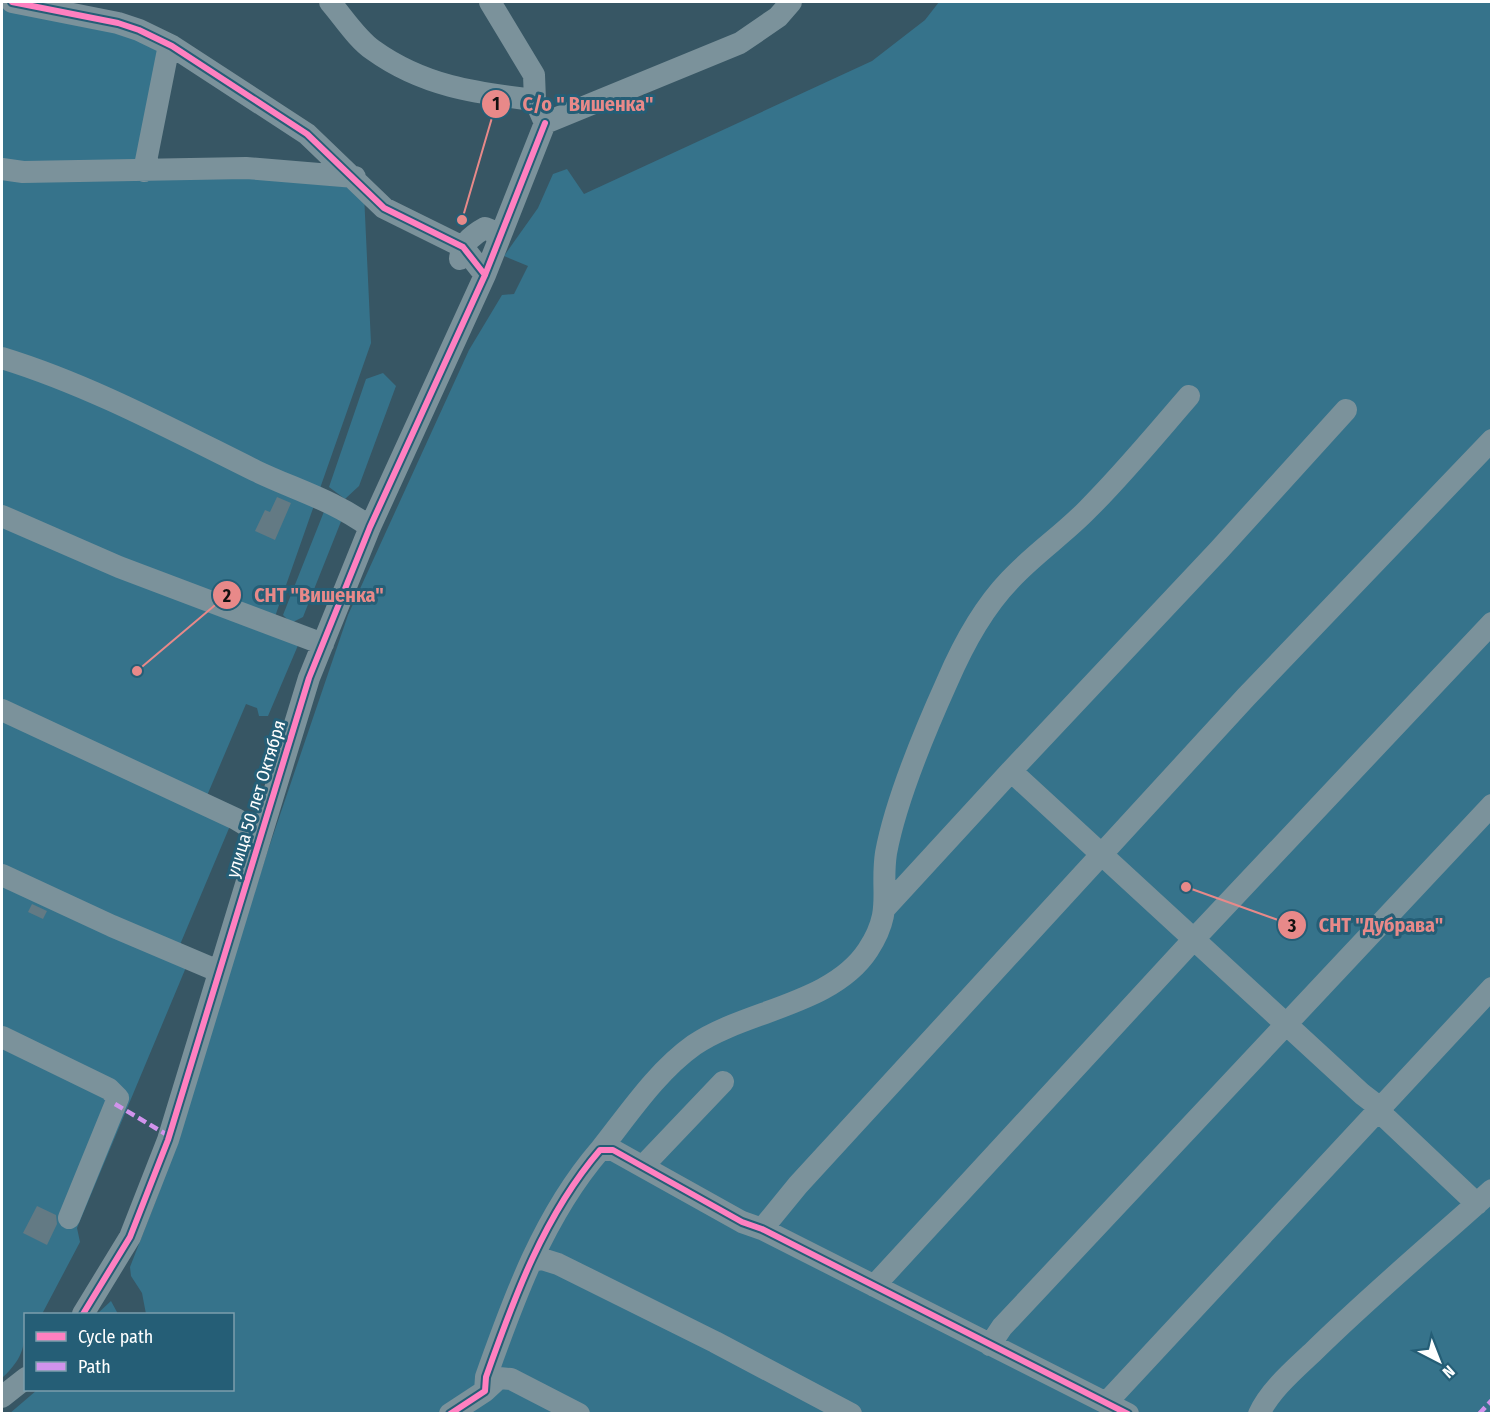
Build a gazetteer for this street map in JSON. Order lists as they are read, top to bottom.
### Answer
{
  "streets": {
    "street": ["улица 50 лет Октября"]
  },
  "places": ["С/о \" Вишенка\"", "СНТ \"Вишенка\"", "СНТ \"Дубрава\""],
  "legend": ["Cycle path", "Path"],
  "north": "bottom right"
}
